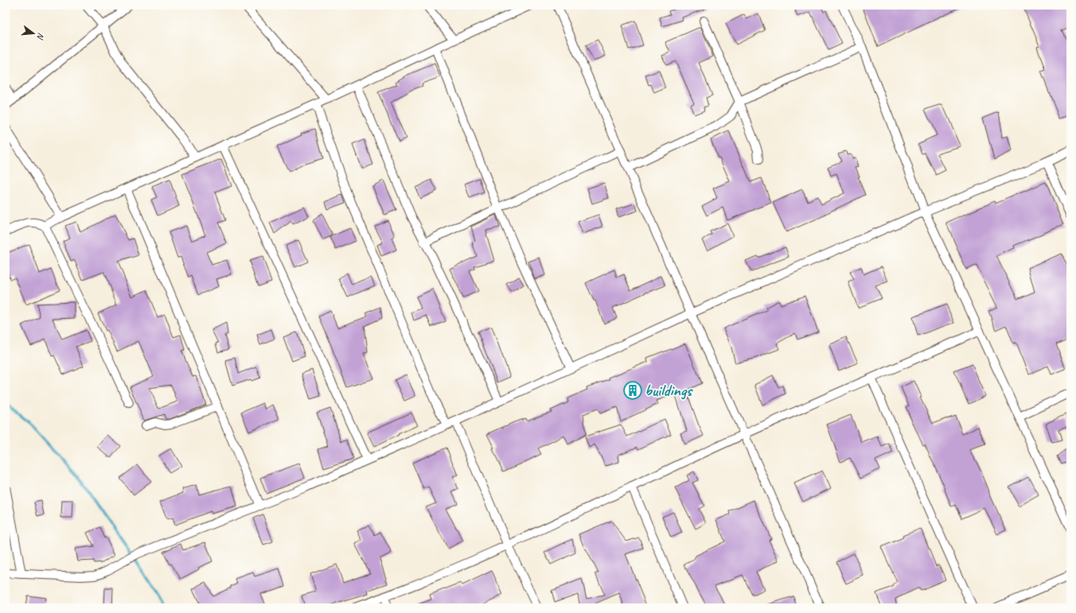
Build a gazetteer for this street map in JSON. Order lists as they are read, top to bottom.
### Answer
{
  "places": {
    "building": ["buildings"]
  },
  "north": "right"
}
